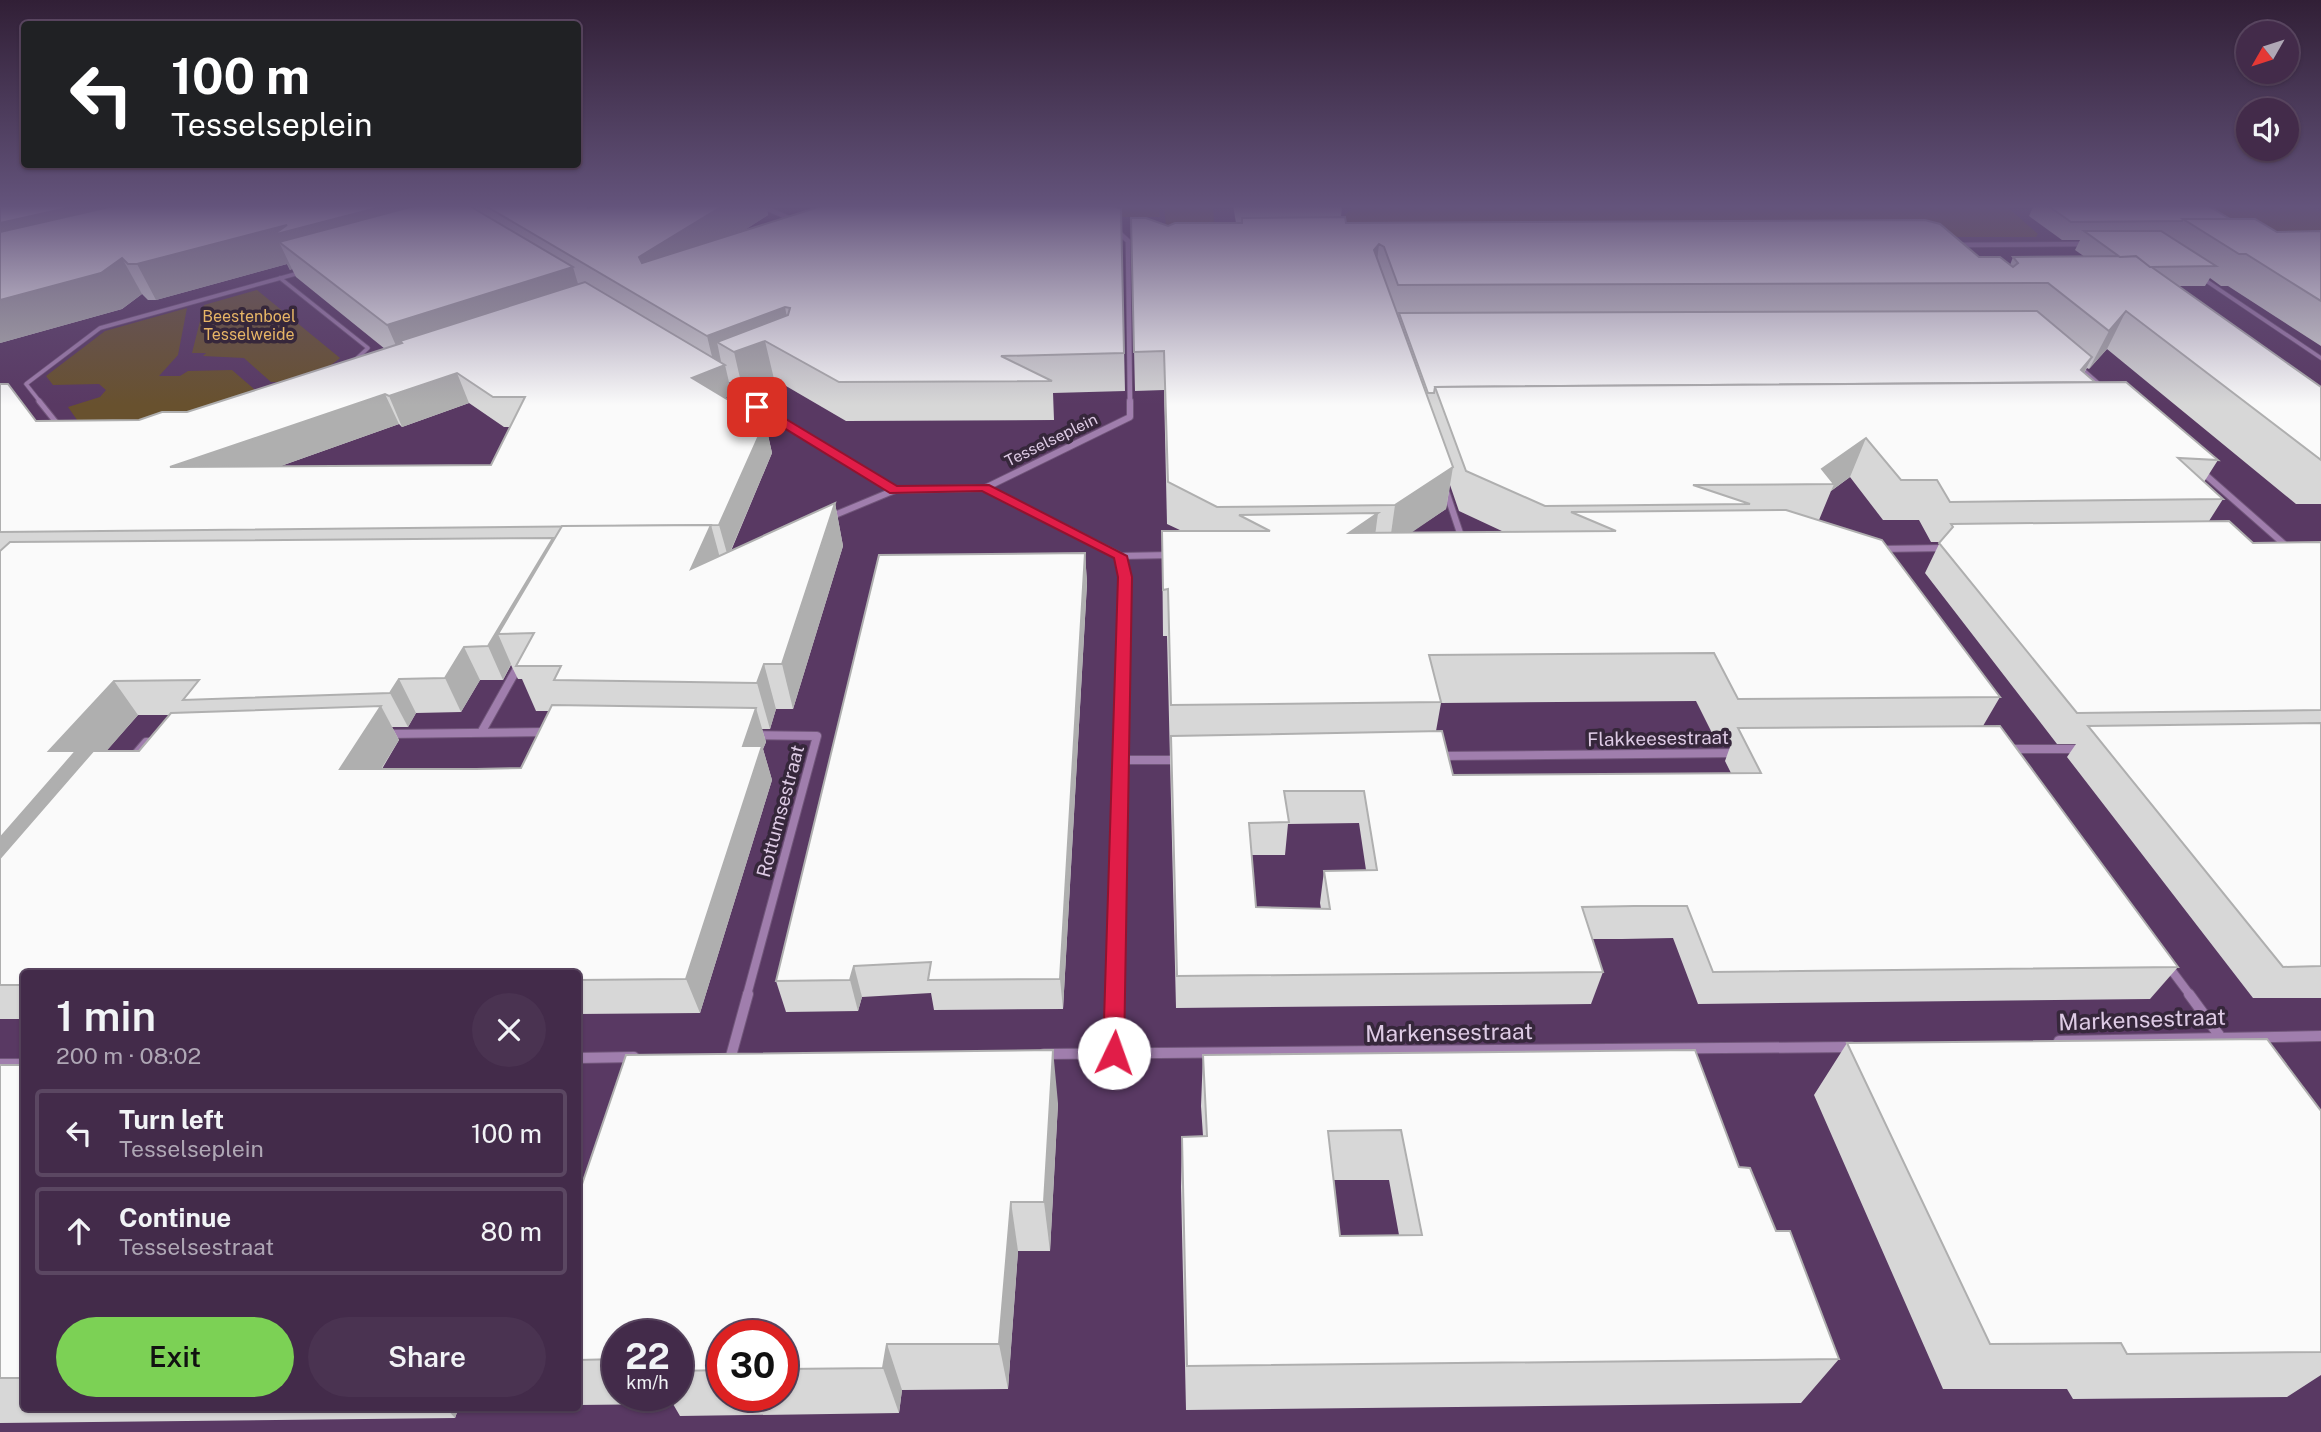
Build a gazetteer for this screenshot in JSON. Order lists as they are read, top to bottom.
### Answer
{
  "streets": {
    "street": [
      "Tesselseplein",
      "Flakkeesestraat",
      "Rottumsestraat",
      "Markensestraat"
    ]
  },
  "parks": ["Beestenboel Tesselweide"],
  "north": "bottom left",
  "page": {
    "turn": ["100 m", "Tesselseplein"],
    "heading": ["1 min", "200 m · 08:02"],
    "list": [
      {
        "name": "Turn left",
        "note": "Tesselseplein",
        "value": "100 m"
      },
      {
        "name": "Continue",
        "note": "Tesselsestraat",
        "value": "80 m"
      }
    ],
    "buttons": ["Exit", "Share"],
    "speed": "22 km/h",
    "limit": "30"
  }
}
